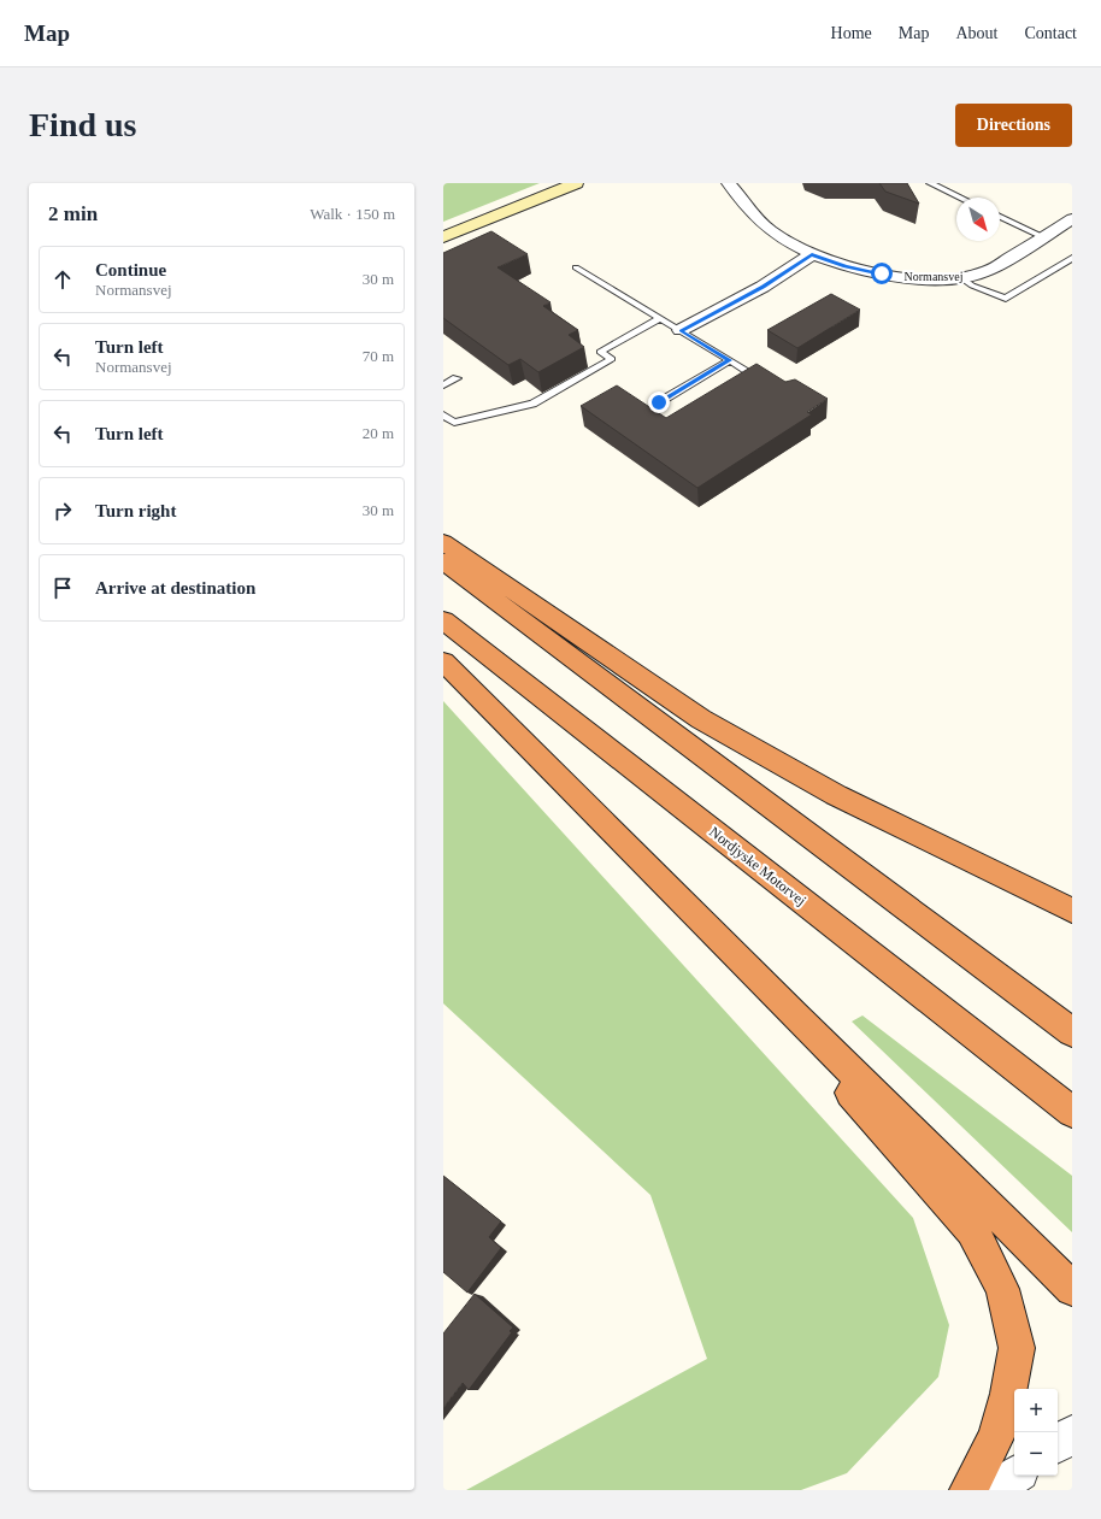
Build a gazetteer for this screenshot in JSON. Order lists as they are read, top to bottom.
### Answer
{
  "streets": {
    "highway": ["Nordjyske Motorvej"],
    "street": ["Normansvej"]
  },
  "north": "bottom right",
  "page": {
    "header": "Map",
    "nav": [
      "Home",
      "Map",
      "About",
      "Contact"
    ],
    "buttons": "Directions",
    "title": "Find us",
    "heading": ["2 min", "Walk · 150 m"],
    "list": [
      ["Continue", "Normansvej", "30 m"],
      ["Turn left", "Normansvej", "70 m"],
      ["Turn left", "20 m"],
      ["Turn right", "30 m"],
      "Arrive at destination"
    ],
    "map_buttons": ["+", "−"]
  }
}
